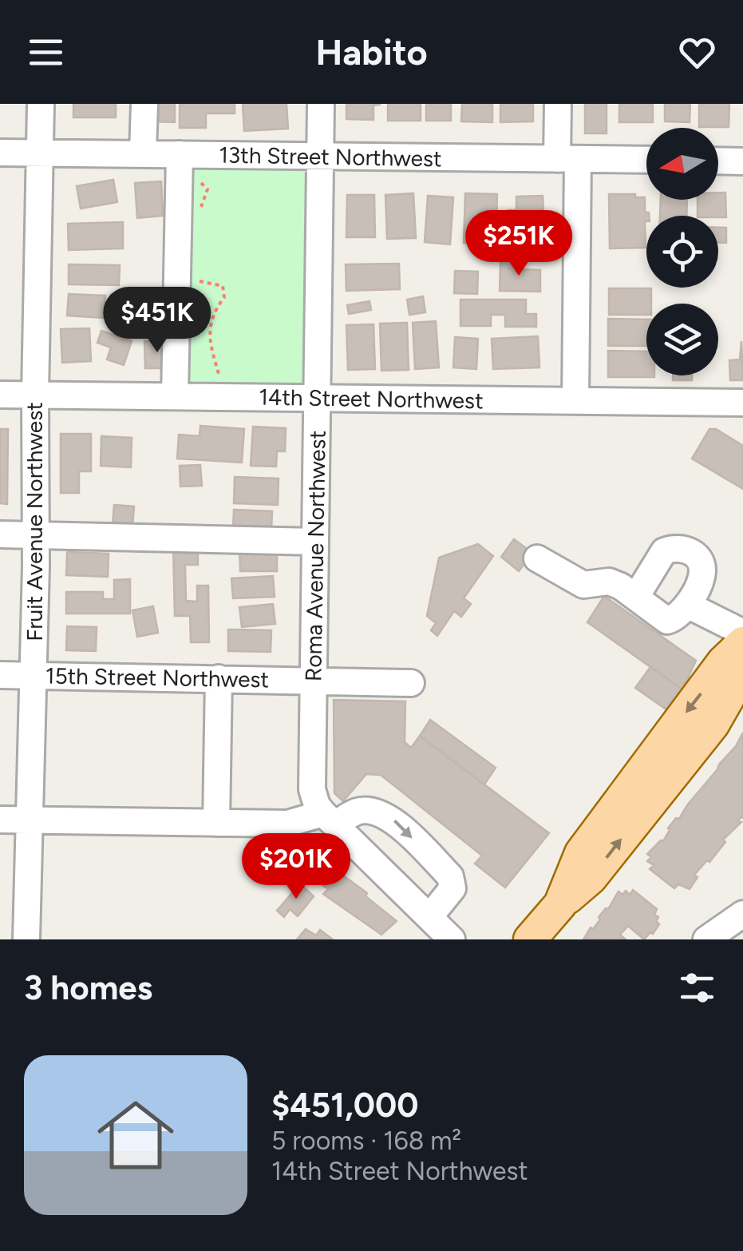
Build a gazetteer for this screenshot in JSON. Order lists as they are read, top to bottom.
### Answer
{
  "streets": {
    "street": [
      "13th Street Northwest",
      "14th Street Northwest",
      "Fruit Avenue Northwest",
      "Roma Avenue Northwest",
      "15th Street Northwest"
    ]
  },
  "crossings": [
    ["13th Street Northwest", "Fruit Avenue Northwest"],
    ["13th Street Northwest", "Roma Avenue Northwest"],
    ["14th Street Northwest", "Fruit Avenue Northwest"],
    ["14th Street Northwest", "Roma Avenue Northwest"],
    ["Fruit Avenue Northwest", "15th Street Northwest"],
    ["Roma Avenue Northwest", "15th Street Northwest"]
  ],
  "north": "left",
  "page": {
    "header": "Habito",
    "price": ["$251K", "$451K", "$201K"],
    "heading": "3 homes",
    "list": [
      {
        "name": "$451,000",
        "note": "5 rooms · 168 m² · 14th Street Northwest"
      }
    ]
  }
}
